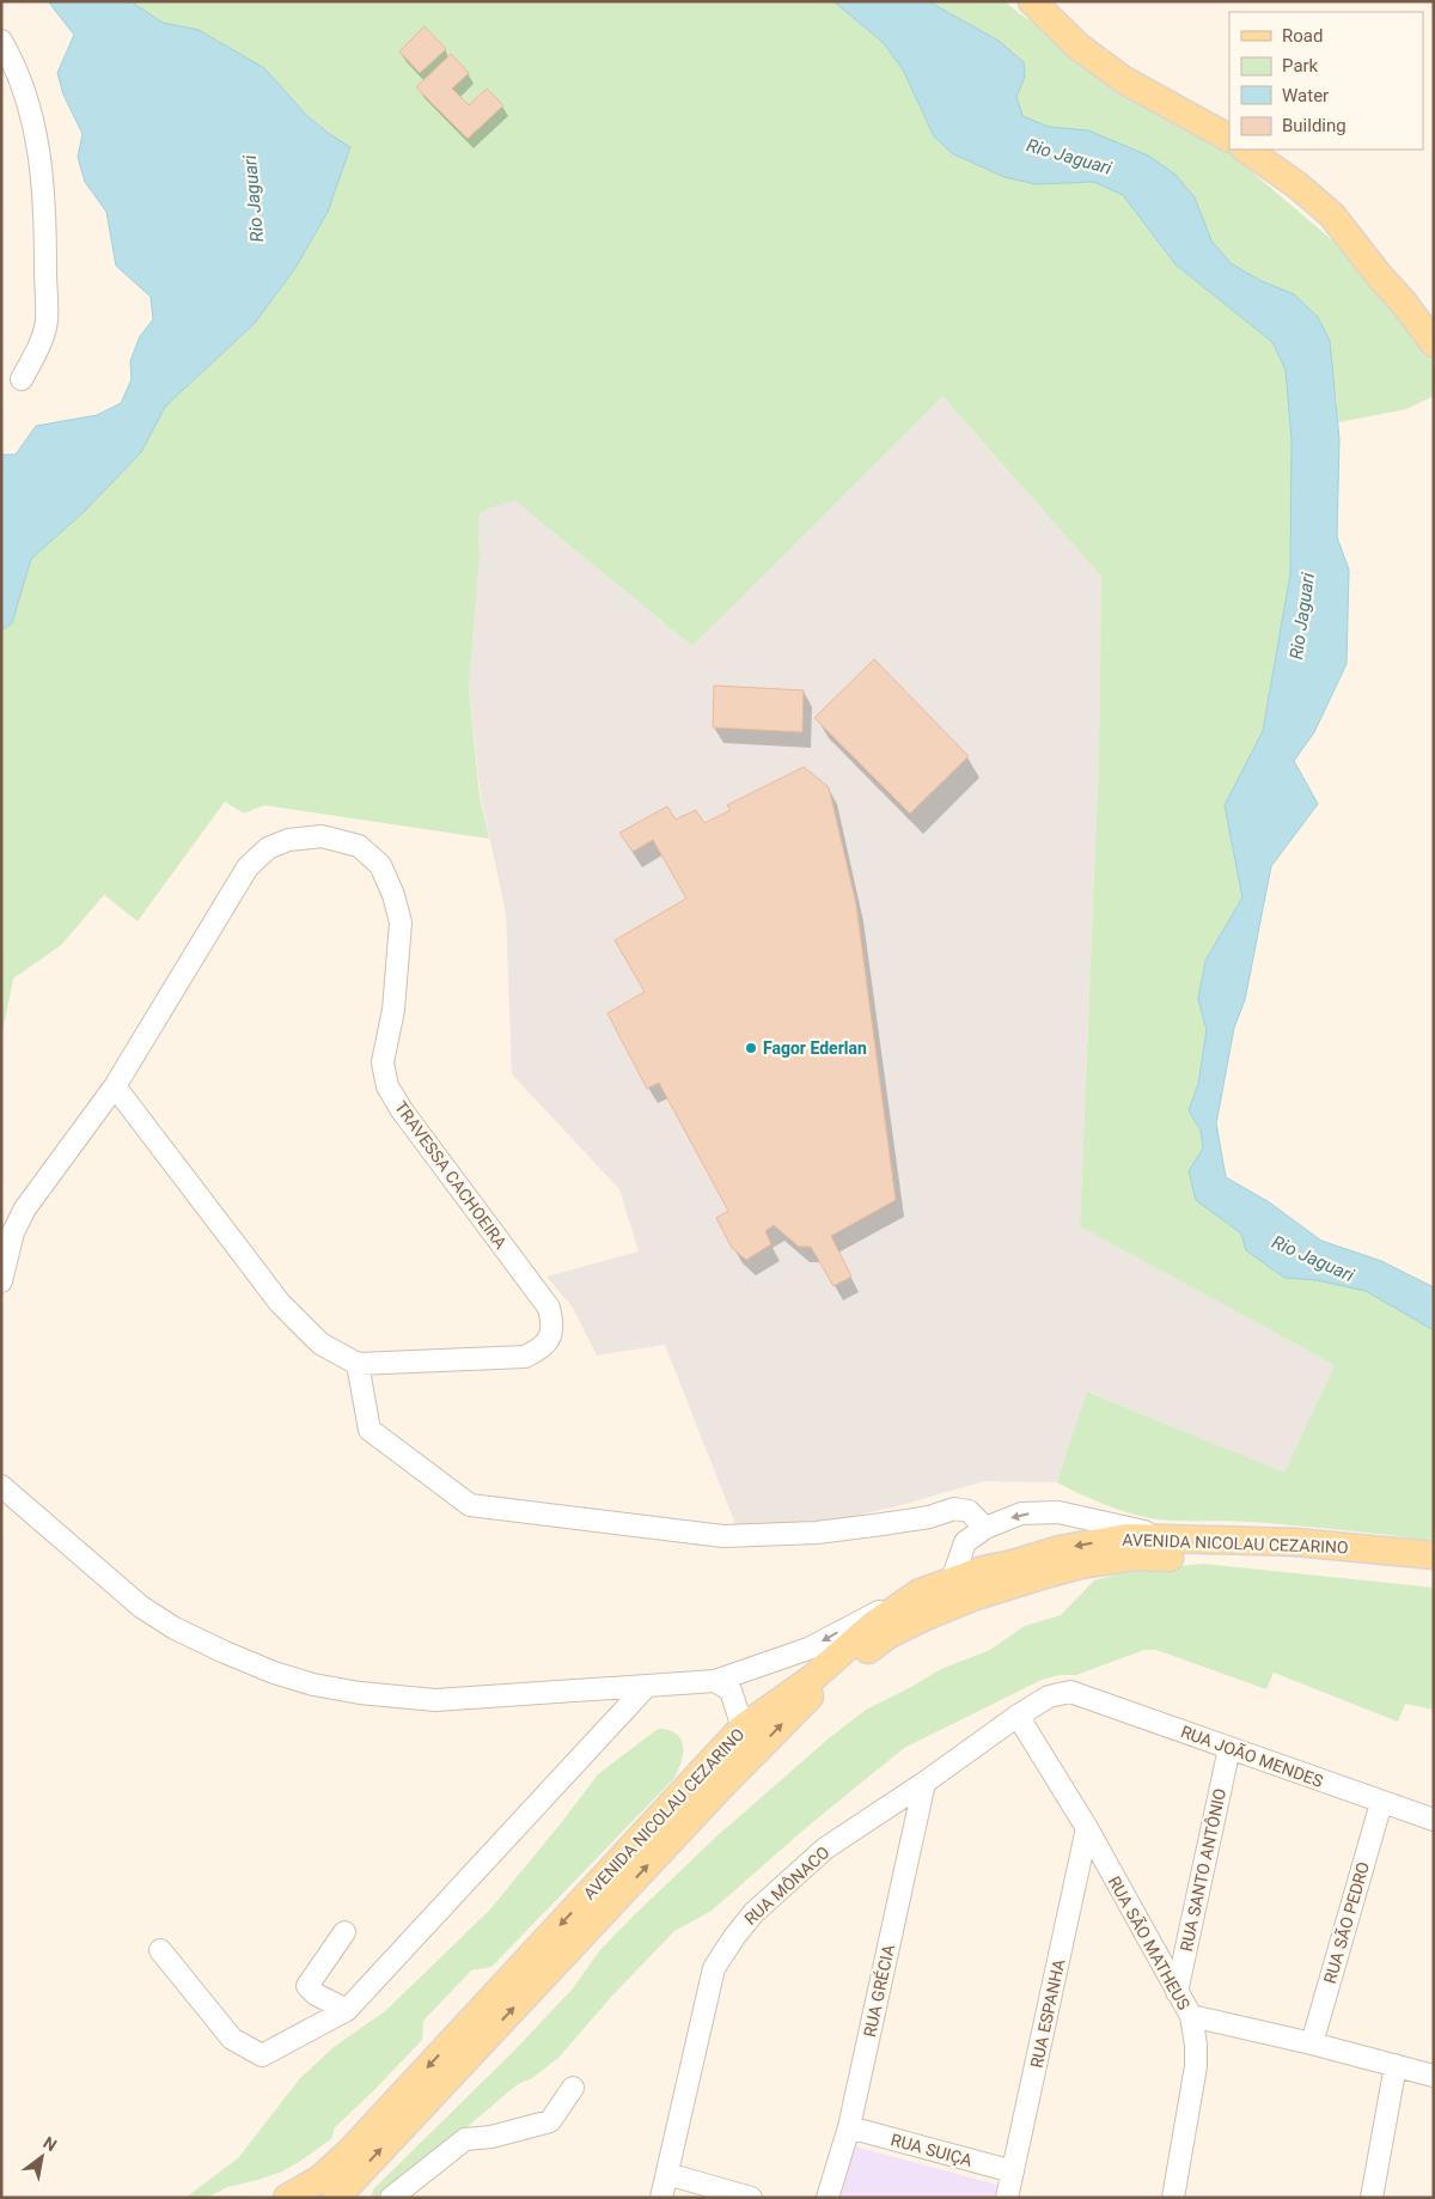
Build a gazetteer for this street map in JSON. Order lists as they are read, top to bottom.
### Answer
{
  "streets": {
    "main road": ["AVENIDA NICOLAU CEZARINO"],
    "street": [
      "TRAVESSA CACHOEIRA",
      "RUA JOÃO MENDES",
      "RUA SANTO ANTÔNIO",
      "RUA MÔNACO",
      "RUA SÃO PEDRO",
      "RUA SÃO MATHEUS",
      "RUA GRÉCIA",
      "RUA ESPANHA",
      "RUA SUIÇA"
    ]
  },
  "crossings": [
    ["RUA JOÃO MENDES", "RUA SANTO ANTÔNIO"],
    ["RUA JOÃO MENDES", "RUA MÔNACO"],
    ["RUA JOÃO MENDES", "RUA SÃO PEDRO"],
    ["RUA SANTO ANTÔNIO", "RUA SÃO MATHEUS"],
    ["RUA MÔNACO", "RUA SÃO MATHEUS"],
    ["RUA MÔNACO", "RUA GRÉCIA"],
    ["RUA SÃO PEDRO", "RUA SÃO MATHEUS"],
    ["RUA SÃO MATHEUS", "RUA ESPANHA"],
    ["RUA GRÉCIA", "RUA SUIÇA"],
    ["RUA ESPANHA", "RUA SUIÇA"]
  ],
  "water": ["Rio Jaguari"],
  "places": ["Fagor Ederlan"],
  "legend": [
    "Road",
    "Park",
    "Water",
    "Building"
  ],
  "north": "top right"
}
